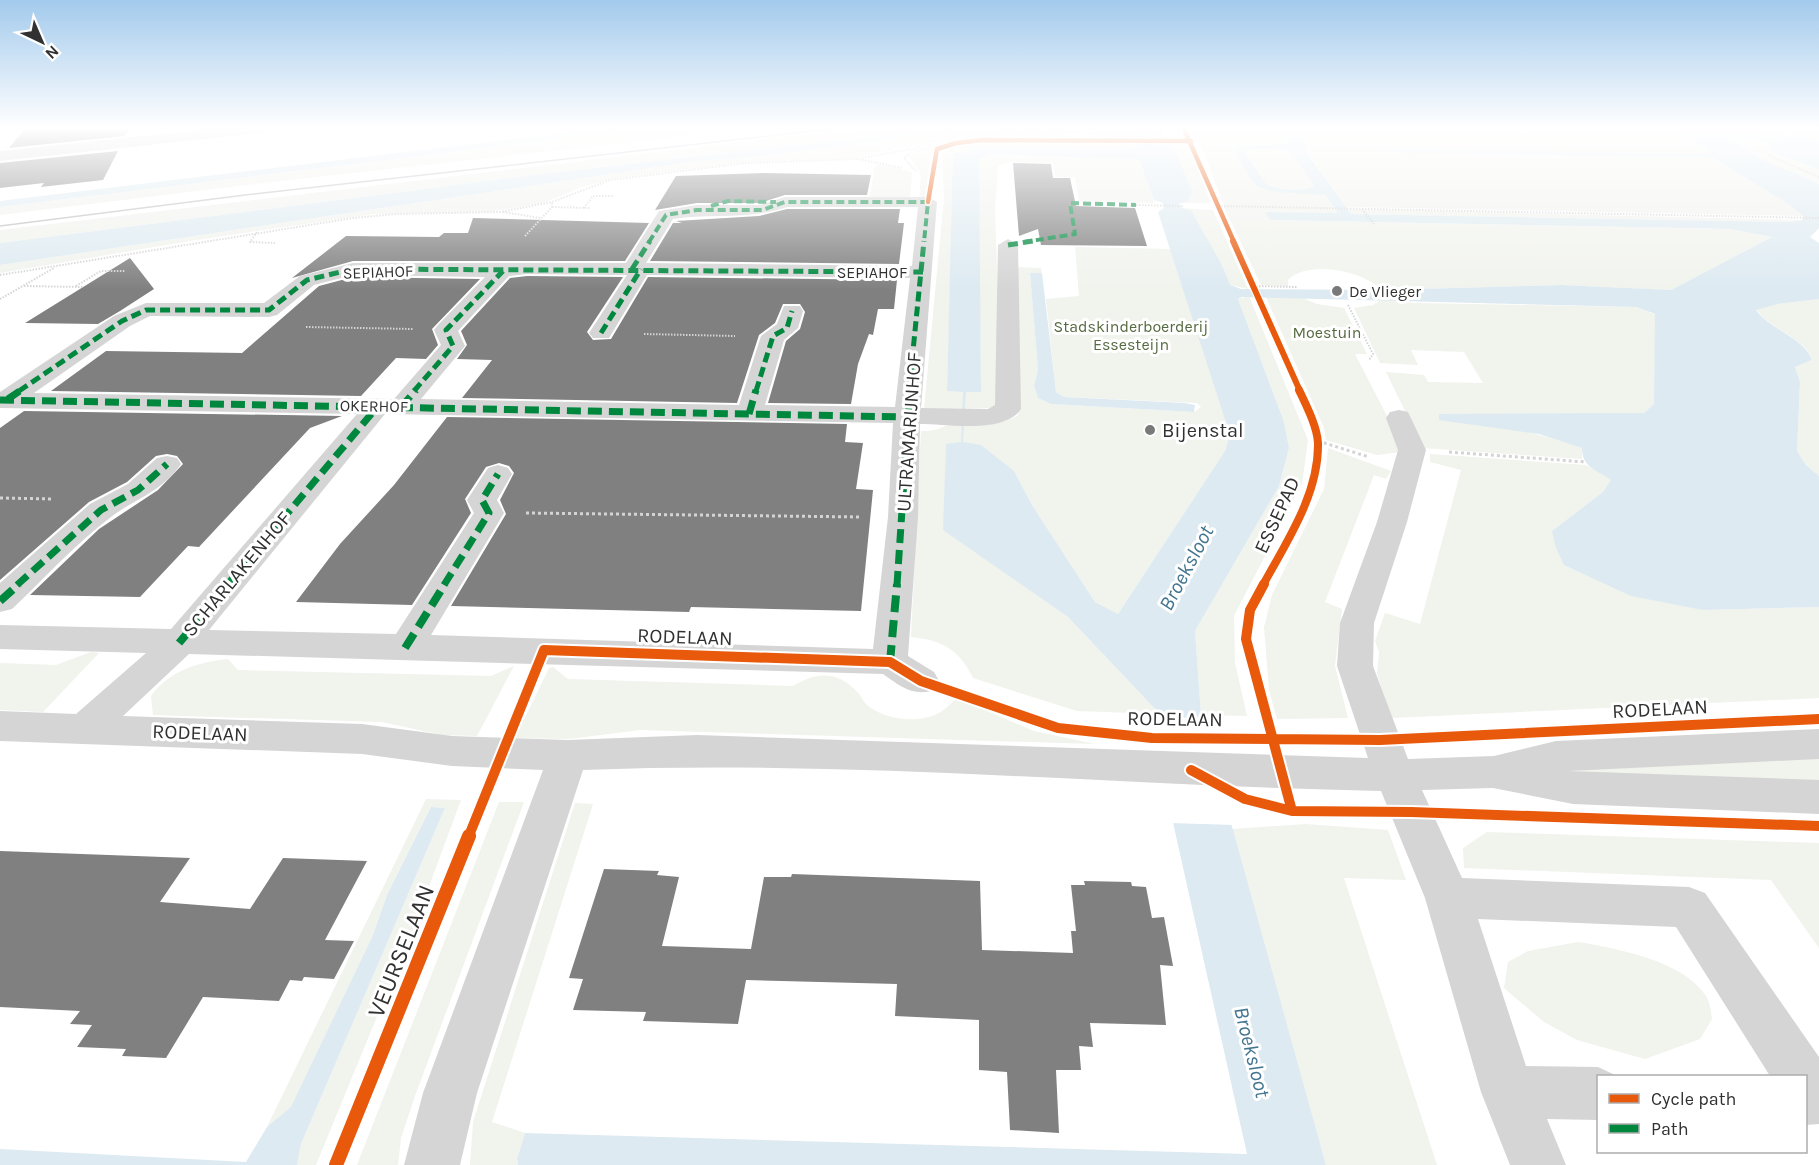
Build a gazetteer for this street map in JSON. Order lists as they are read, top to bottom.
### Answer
{
  "streets": {
    "street": [
      "SEPIAHOF",
      "OKERHOF",
      "ULTRAMARIJNHOF",
      "SCHARLAKENHOF",
      "RODELAAN"
    ],
    "cycle path": ["ESSEPAD", "VEURSELAAN"]
  },
  "crossings": [
    ["SEPIAHOF", "ULTRAMARIJNHOF"],
    ["OKERHOF", "ULTRAMARIJNHOF"],
    ["OKERHOF", "SCHARLAKENHOF"],
    ["ULTRAMARIJNHOF", "RODELAAN"],
    ["SCHARLAKENHOF", "RODELAAN"]
  ],
  "water": ["Broeksloot"],
  "parks": ["Stadskinderboerderij Essesteijn", "Moestuin"],
  "places": ["De Vlieger", "Bijenstal"],
  "legend": ["Cycle path", "Path"],
  "north": "bottom right"
}
